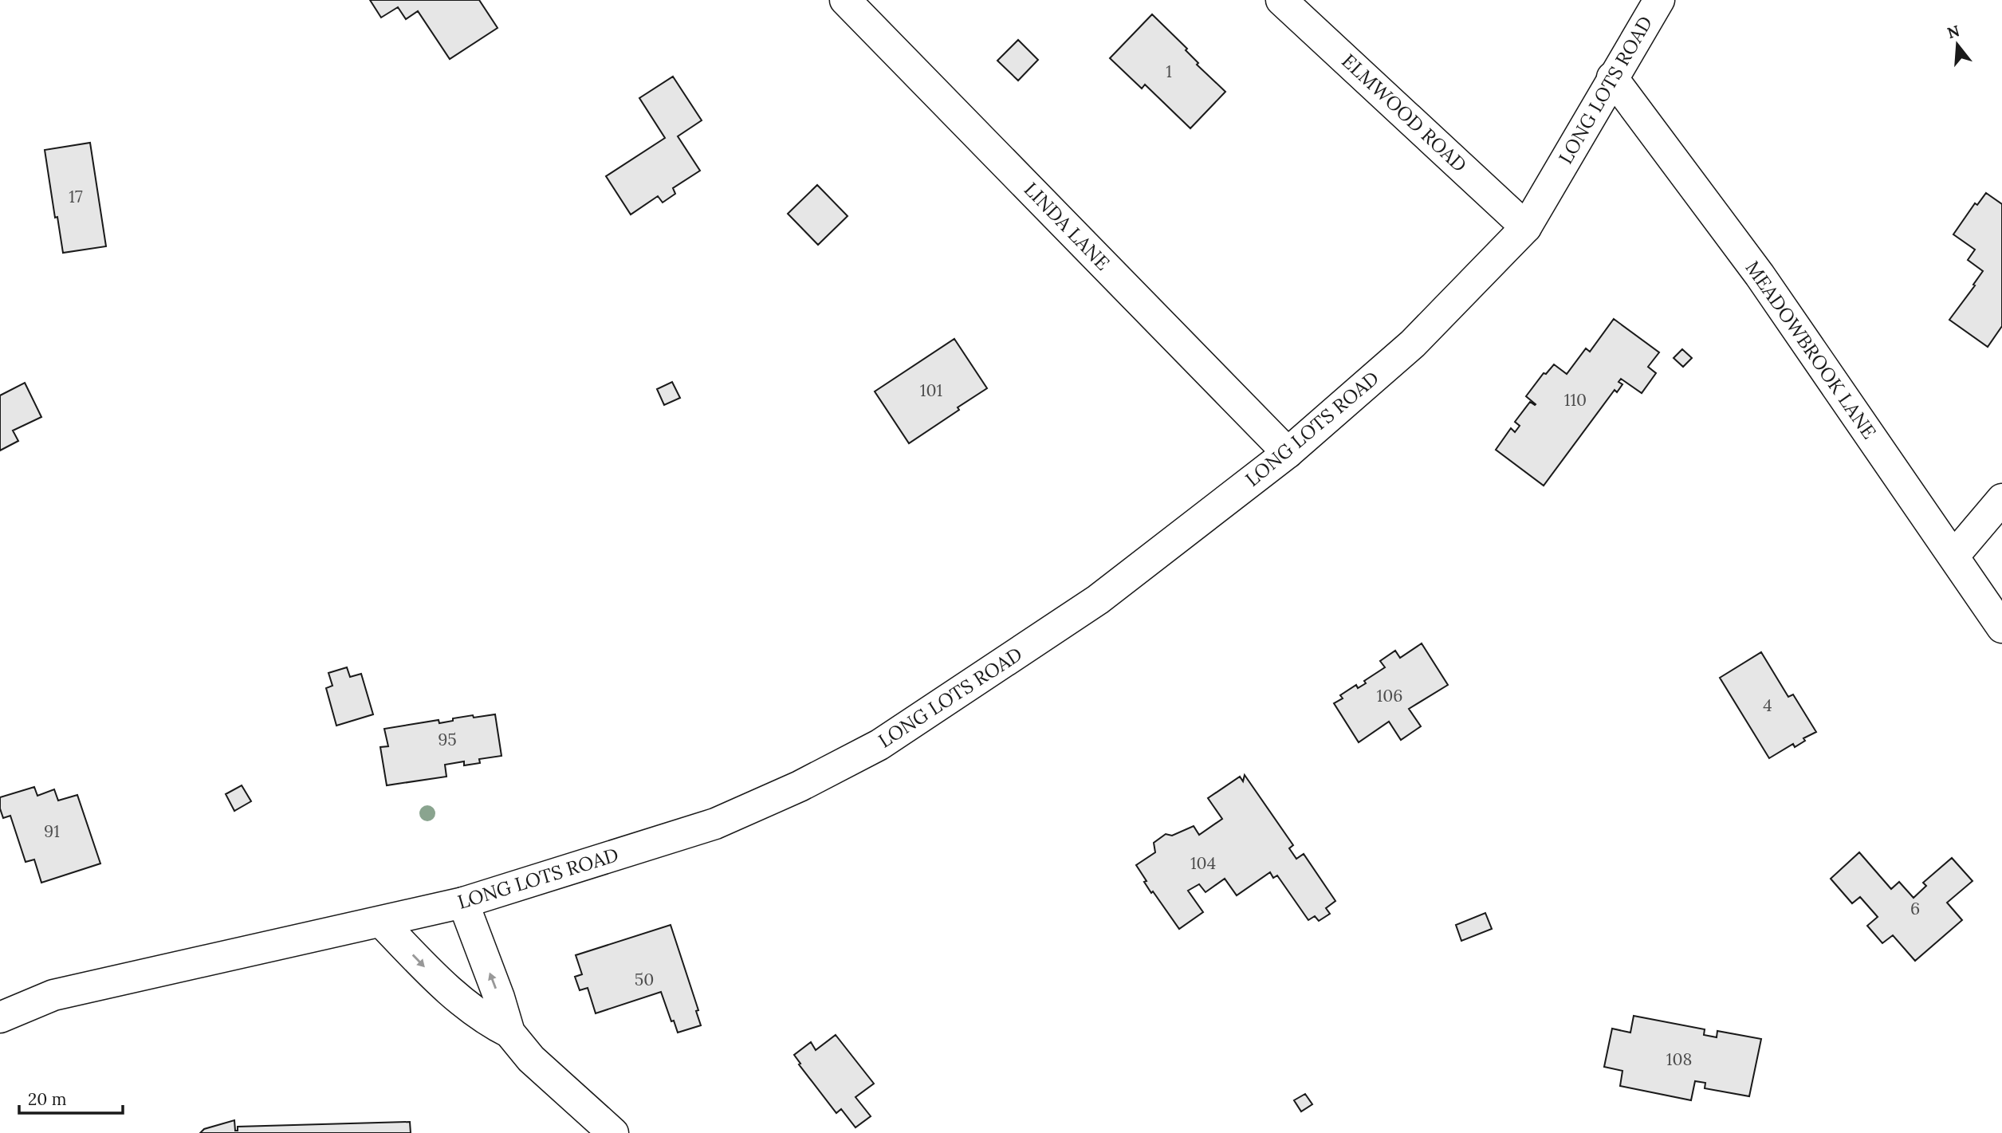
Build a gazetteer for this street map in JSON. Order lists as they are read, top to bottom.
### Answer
{
  "streets": {
    "street": [
      "LONG LOTS ROAD",
      "ELMWOOD ROAD",
      "LINDA LANE",
      "MEADOWBROOK LANE"
    ]
  },
  "crossings": [
    ["LONG LOTS ROAD", "ELMWOOD ROAD"],
    ["LONG LOTS ROAD", "LINDA LANE"],
    ["LONG LOTS ROAD", "MEADOWBROOK LANE"]
  ],
  "house_numbers": [
    "1",
    "17",
    "101",
    "110",
    "106",
    "4",
    "95",
    "91",
    "104",
    "6",
    "50",
    "108"
  ],
  "scale_bar": "20 m",
  "north": "top"
}
